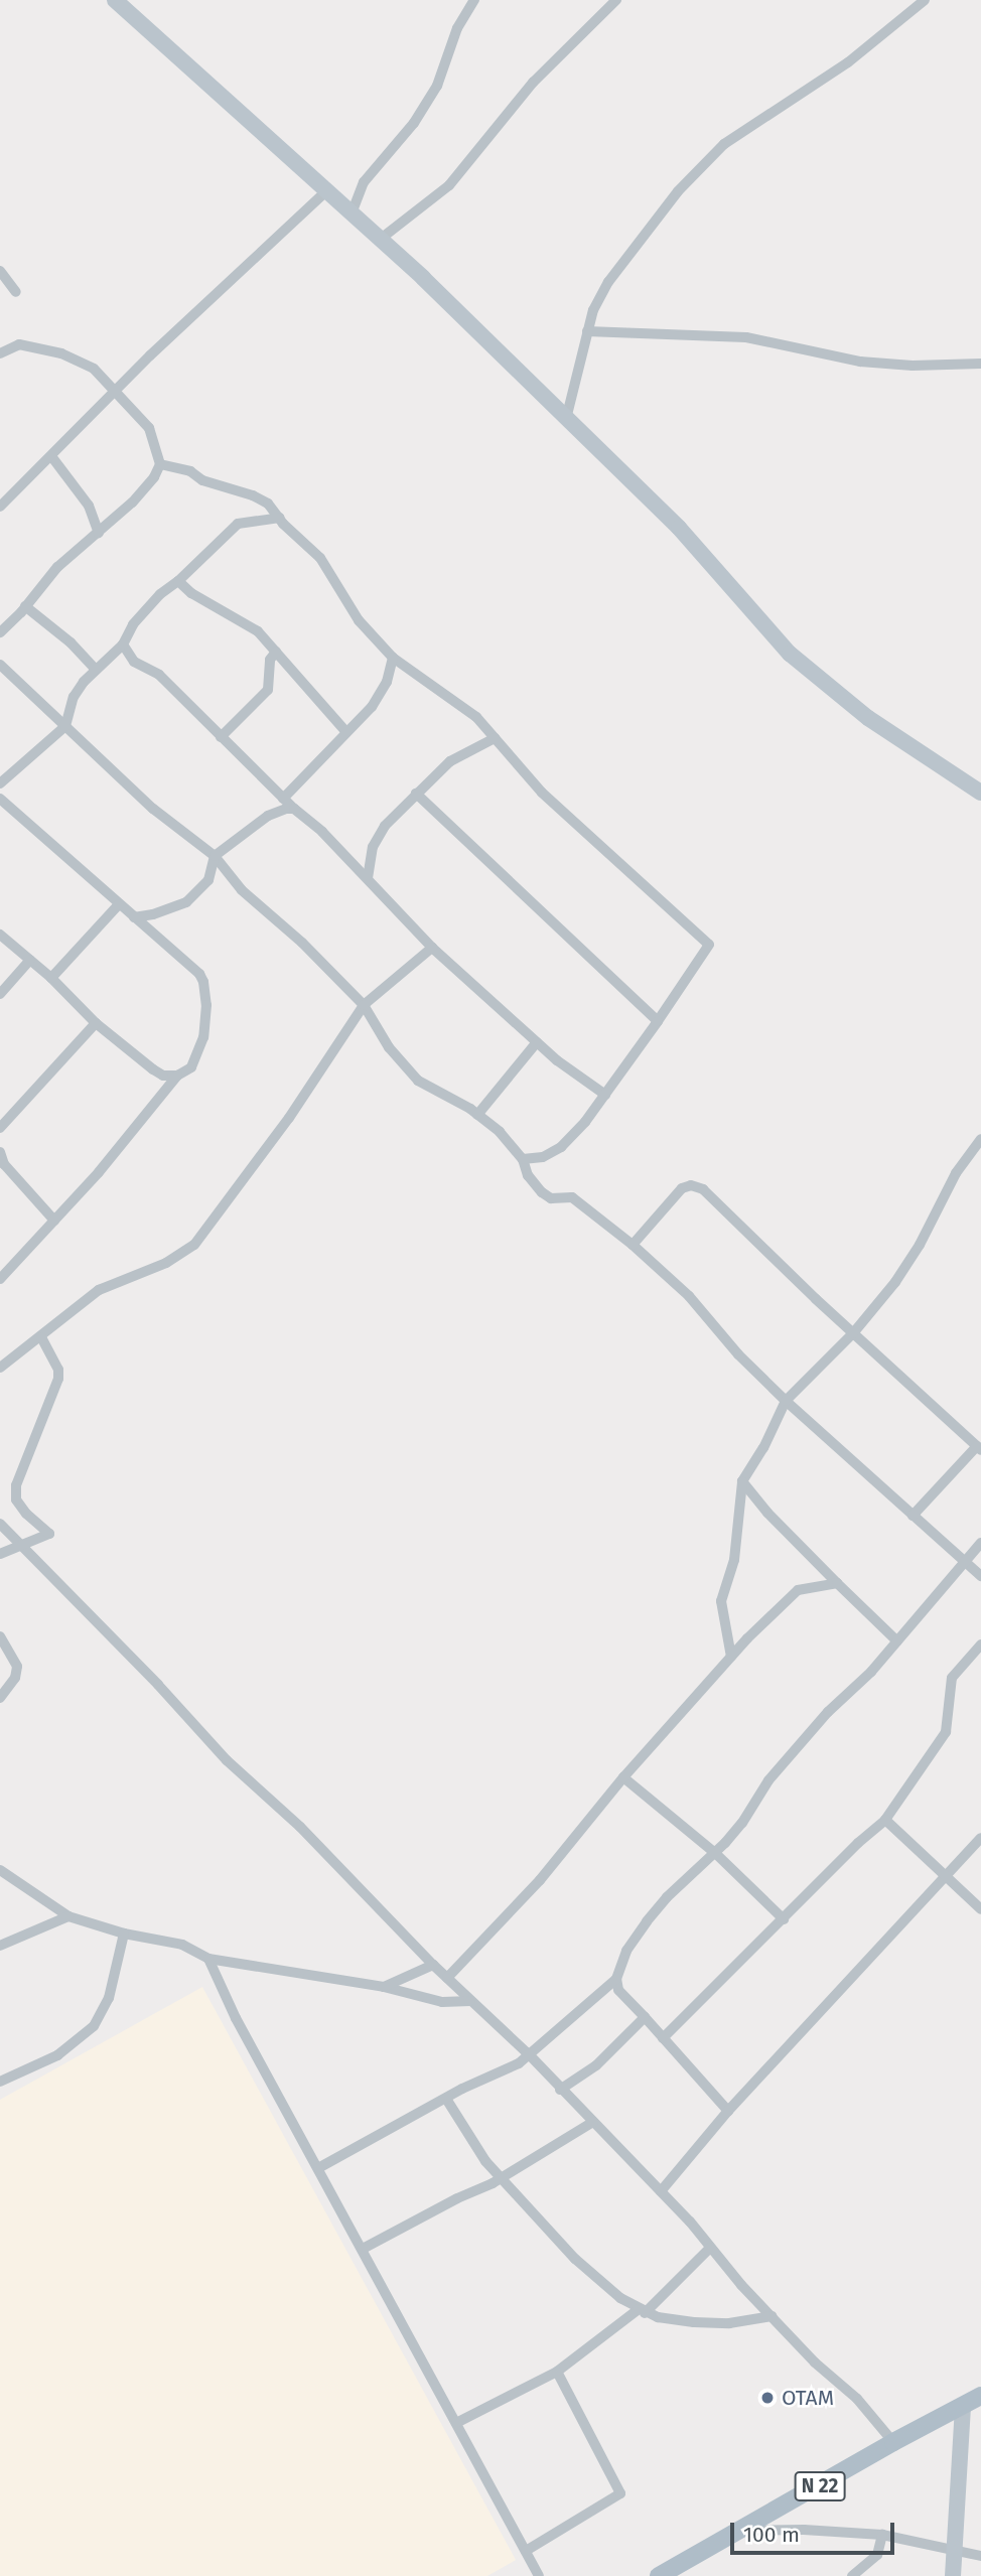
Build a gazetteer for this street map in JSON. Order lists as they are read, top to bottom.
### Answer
{
  "streets": {
    "main road": ["N 22"]
  },
  "places": ["OTAM"],
  "scale_bar": "100 m"
}
